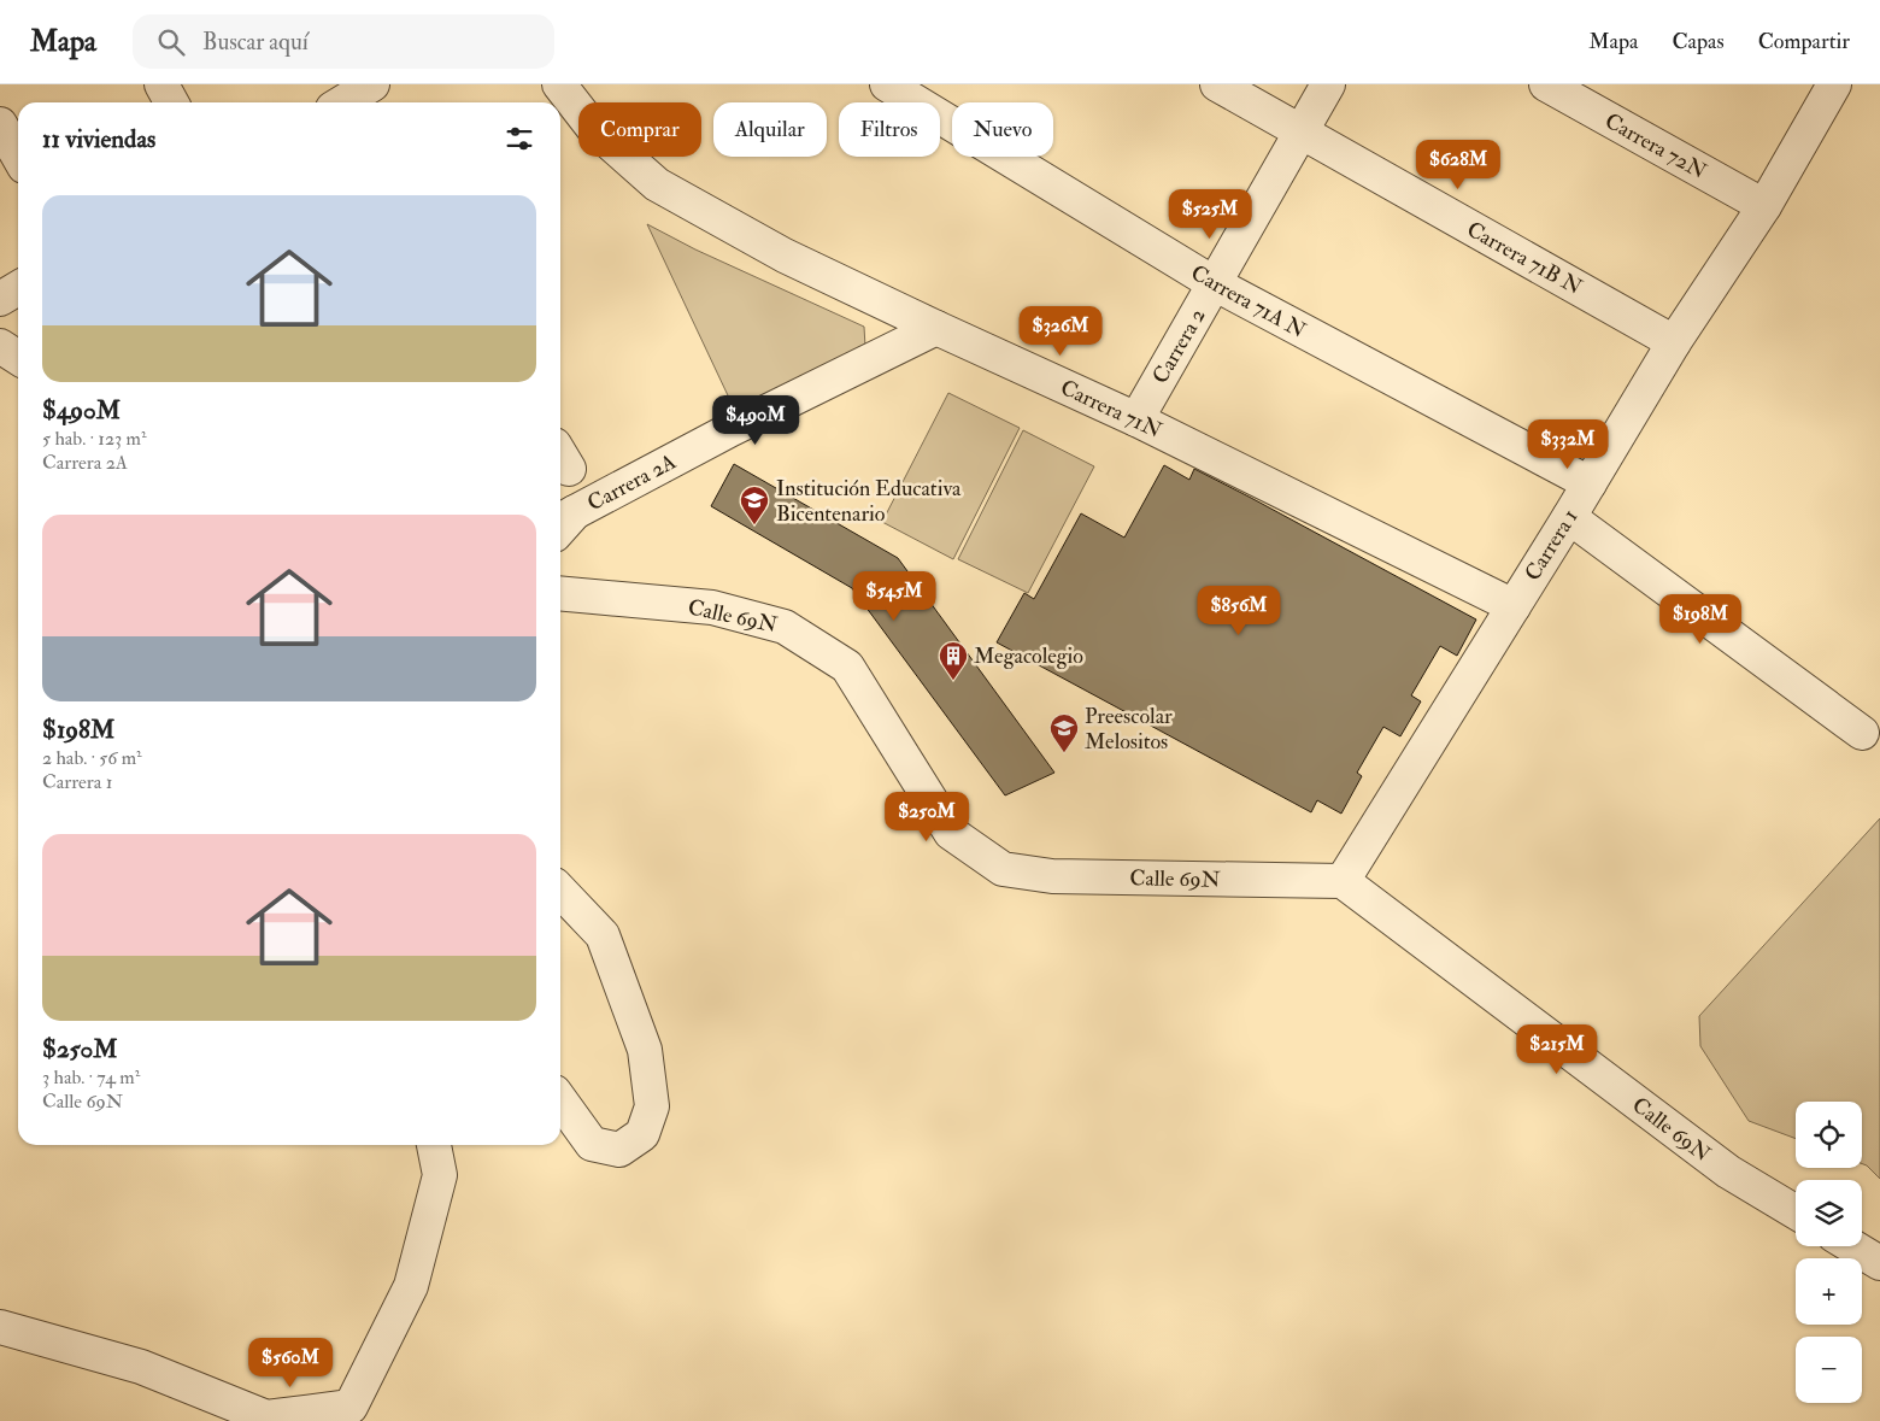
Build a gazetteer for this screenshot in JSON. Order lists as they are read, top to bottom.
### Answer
{
  "streets": {
    "street": [
      "Carrera 72N",
      "Carrera 71B N",
      "Carrera 71A N",
      "Carrera 2",
      "Carrera 71N",
      "Carrera 2A",
      "Carrera 1",
      "Calle 69N"
    ]
  },
  "crossings": [
    ["Carrera 72N", "Carrera 1"],
    ["Carrera 71B N", "Carrera 2"],
    ["Carrera 71B N", "Carrera 1"],
    ["Carrera 71A N", "Carrera 2"],
    ["Carrera 71A N", "Carrera 1"],
    ["Carrera 2", "Carrera 71N"],
    ["Carrera 71N", "Carrera 2A"],
    ["Carrera 71N", "Carrera 1"],
    ["Carrera 1", "Calle 69N"]
  ],
  "places": {
    "school or university": ["Institución Educativa Bicentenario", "Preescolar Melositos"],
    "building": ["Megacolegio"]
  },
  "page": {
    "header": "Mapa",
    "search": "Buscar aquí",
    "nav": ["Mapa", "Capas", "Compartir"],
    "chip": [
      "Comprar",
      "Alquilar",
      "Filtros",
      "Nuevo"
    ],
    "heading": "11 viviendas",
    "price": [
      "$628M",
      "$525M",
      "$326M",
      "$490M",
      "$332M",
      "$545M",
      "$856M",
      "$198M",
      "$250M",
      "$215M",
      "$560M"
    ],
    "list": [
      {
        "name": "$490M",
        "note": "5 hab. · 123 m² · Carrera 2A"
      },
      {
        "name": "$198M",
        "note": "2 hab. · 56 m² · Carrera 1"
      },
      {
        "name": "$250M",
        "note": "3 hab. · 74 m² · Calle 69N"
      }
    ],
    "map_buttons": ["+", "−"]
  }
}
